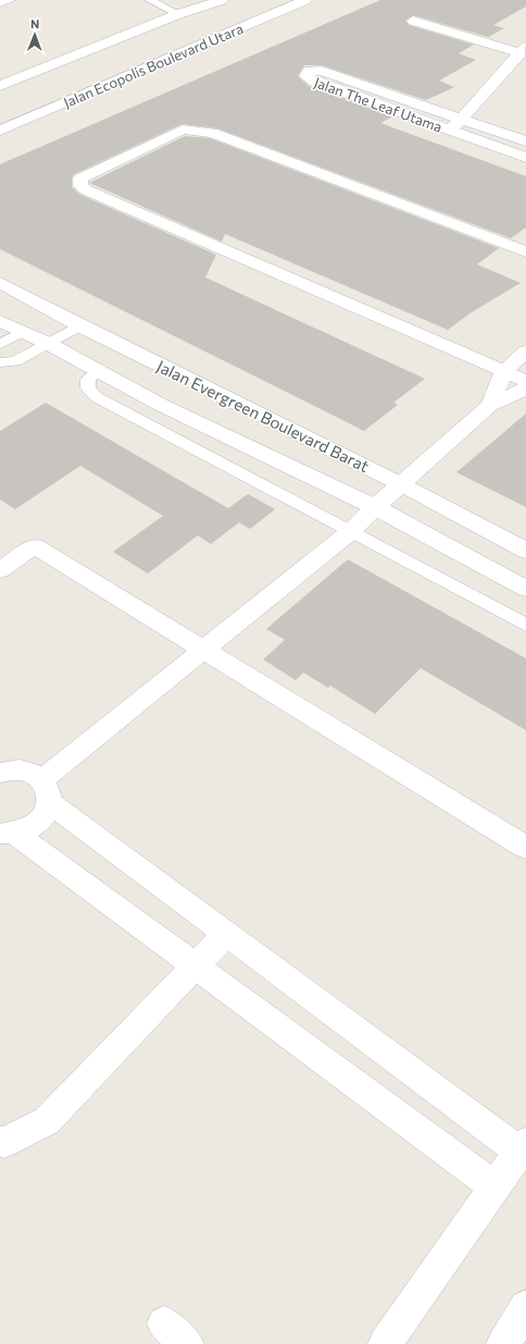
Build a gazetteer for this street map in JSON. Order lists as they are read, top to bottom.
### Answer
{
  "streets": {
    "street": ["Jalan Ecopolis Boulevard Utara", "Jalan The Leaf Utama", "Jalan Evergreen Boulevard Barat"]
  },
  "north": "top"
}
